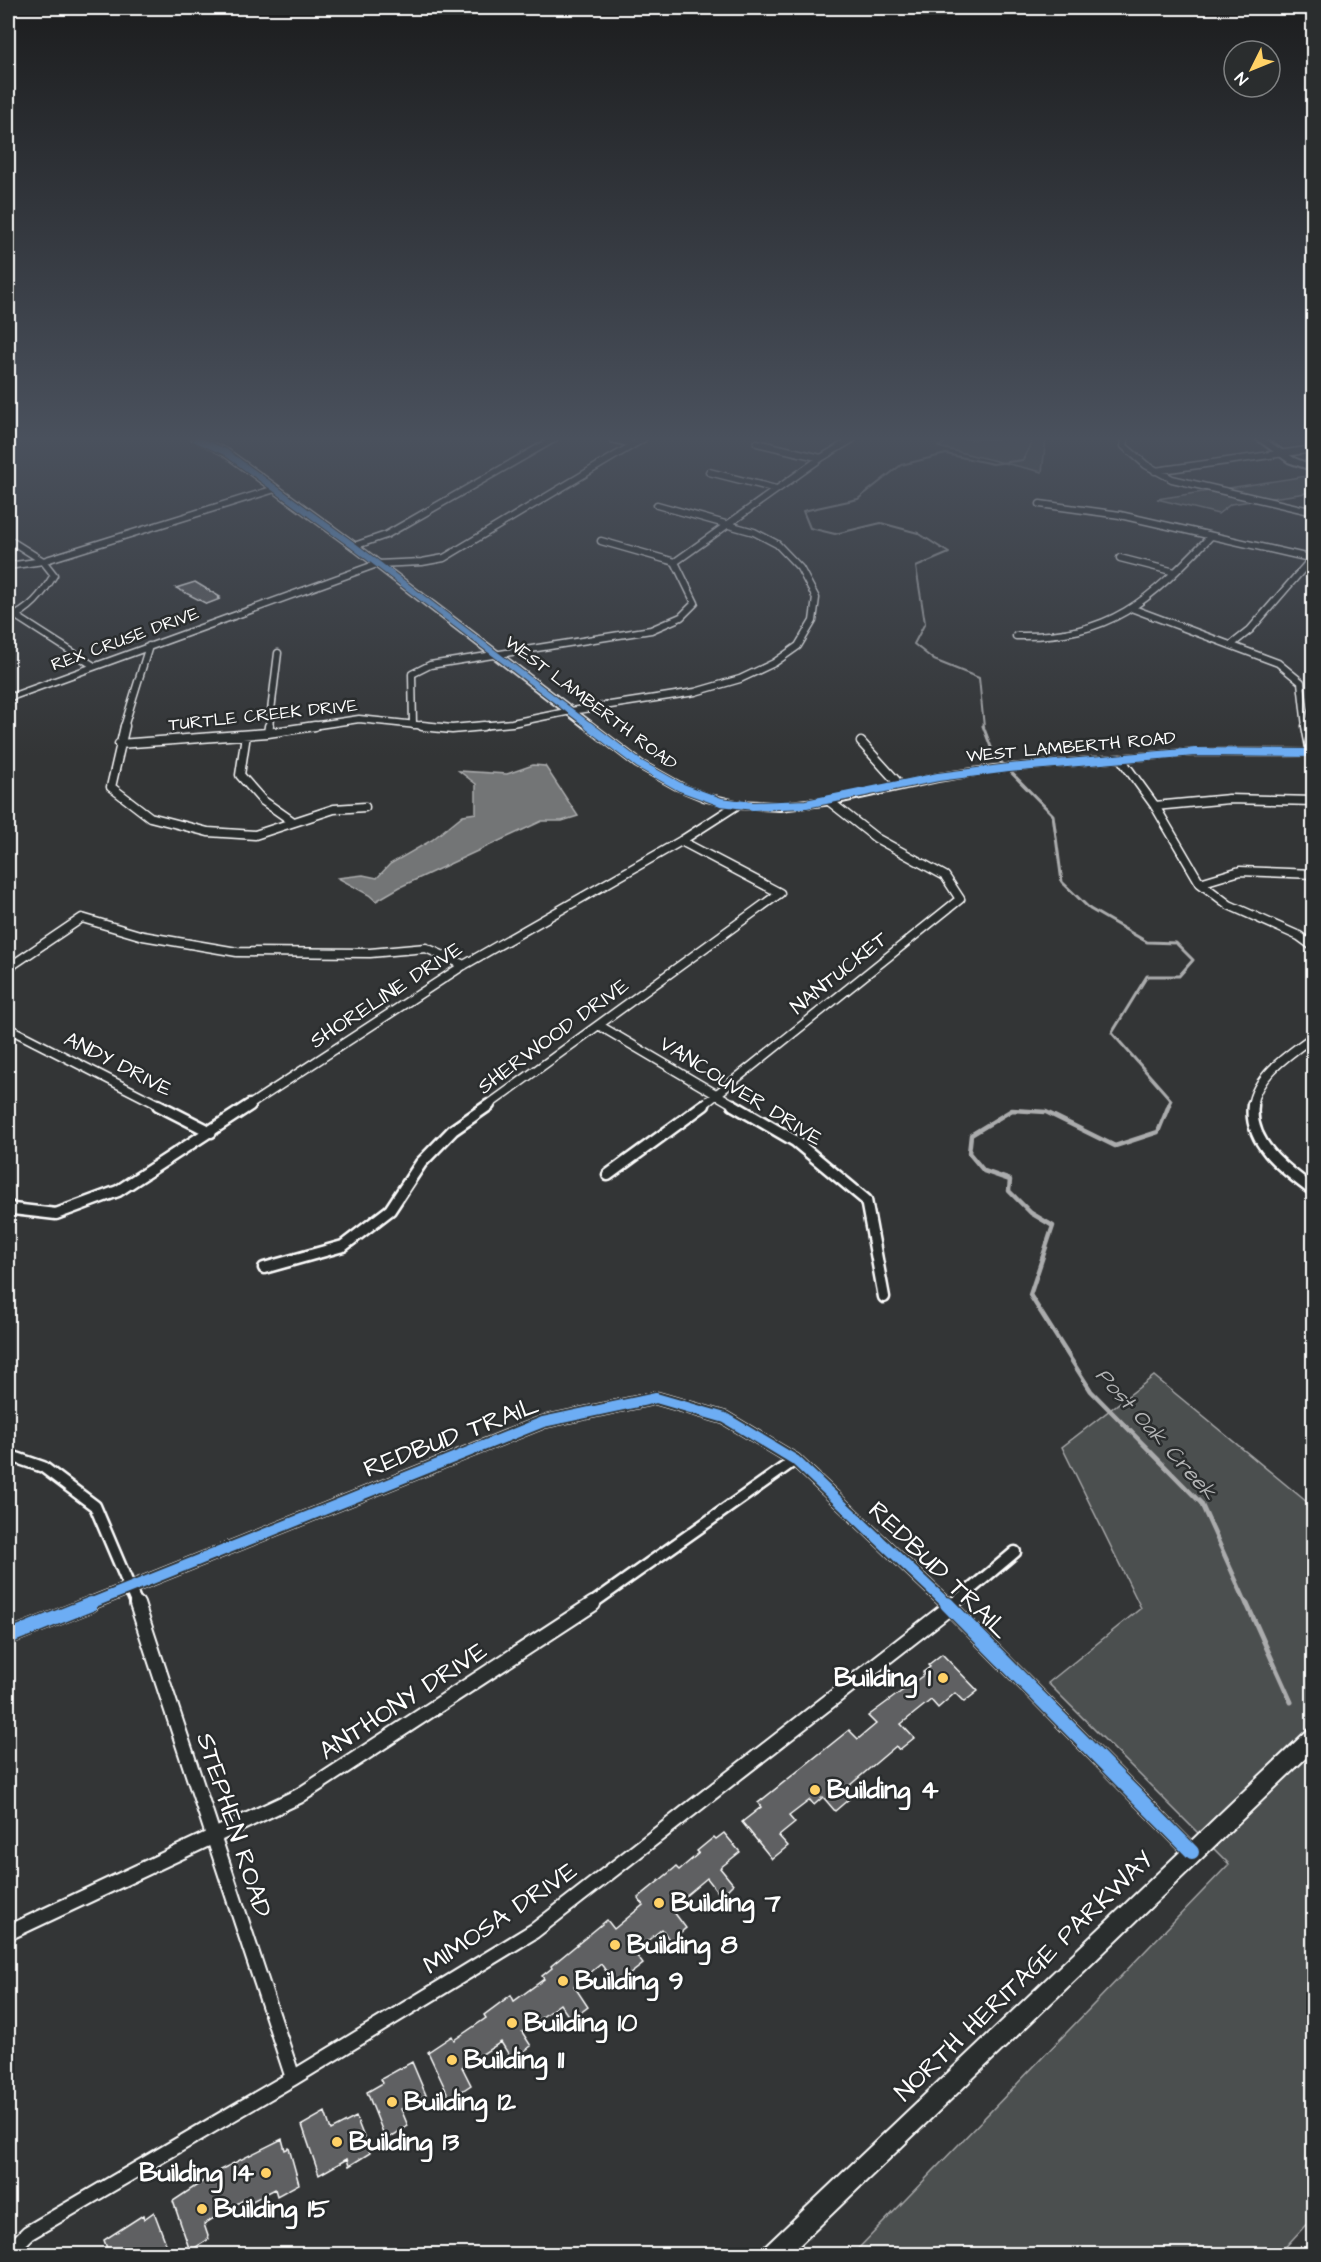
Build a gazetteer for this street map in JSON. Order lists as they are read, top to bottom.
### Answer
{
  "streets": {
    "street": [
      "REX CRUSE DRIVE",
      "WEST LAMBERTH ROAD",
      "TURTLE CREEK DRIVE",
      "NANTUCKET",
      "SHORELINE DRIVE",
      "SHERWOOD DRIVE",
      "ANDY DRIVE",
      "VANCOUVER DRIVE",
      "REDBUD TRAIL",
      "ANTHONY DRIVE",
      "STEPHEN ROAD",
      "MIMOSA DRIVE",
      "NORTH HERITAGE PARKWAY"
    ]
  },
  "crossings": [
    ["REX CRUSE DRIVE", "WEST LAMBERTH ROAD"],
    ["WEST LAMBERTH ROAD", "TURTLE CREEK DRIVE"],
    ["WEST LAMBERTH ROAD", "NANTUCKET"],
    ["WEST LAMBERTH ROAD", "SHORELINE DRIVE"],
    ["NANTUCKET", "VANCOUVER DRIVE"],
    ["SHORELINE DRIVE", "SHERWOOD DRIVE"],
    ["SHORELINE DRIVE", "ANDY DRIVE"],
    ["SHERWOOD DRIVE", "VANCOUVER DRIVE"],
    ["REDBUD TRAIL", "ANTHONY DRIVE"],
    ["REDBUD TRAIL", "STEPHEN ROAD"],
    ["REDBUD TRAIL", "MIMOSA DRIVE"],
    ["REDBUD TRAIL", "NORTH HERITAGE PARKWAY"],
    ["ANTHONY DRIVE", "STEPHEN ROAD"],
    ["STEPHEN ROAD", "MIMOSA DRIVE"]
  ],
  "water": ["Post Oak Creek"],
  "places": [
    "Building 1",
    "Building 4",
    "Building 7",
    "Building 8",
    "Building 9",
    "Building 10",
    "Building 11",
    "Building 12",
    "Building 13",
    "Building 14",
    "Building 15"
  ],
  "north": "bottom left"
}
